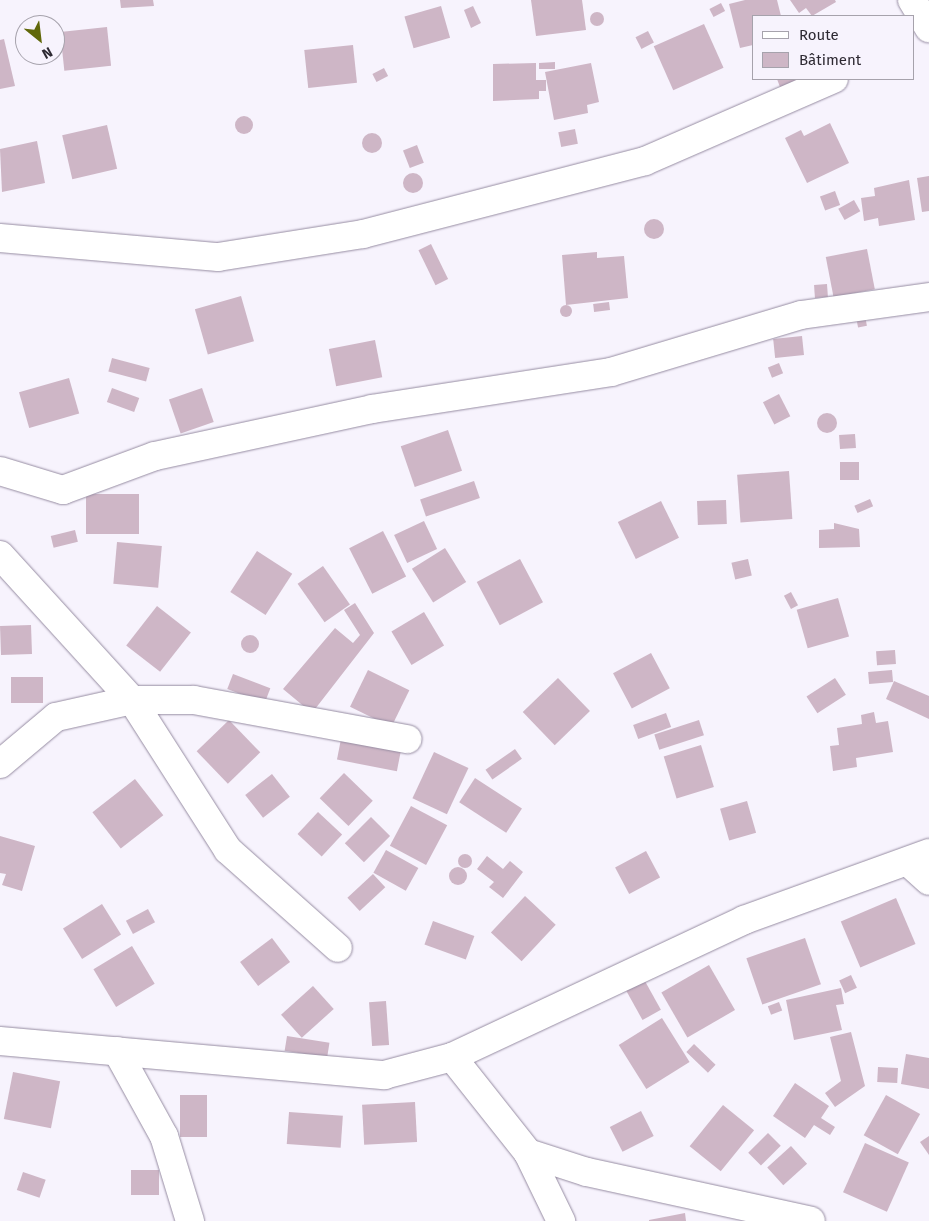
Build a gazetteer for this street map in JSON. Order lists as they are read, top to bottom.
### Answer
{
  "legend": ["Route", "Bâtiment"],
  "north": "bottom right"
}
